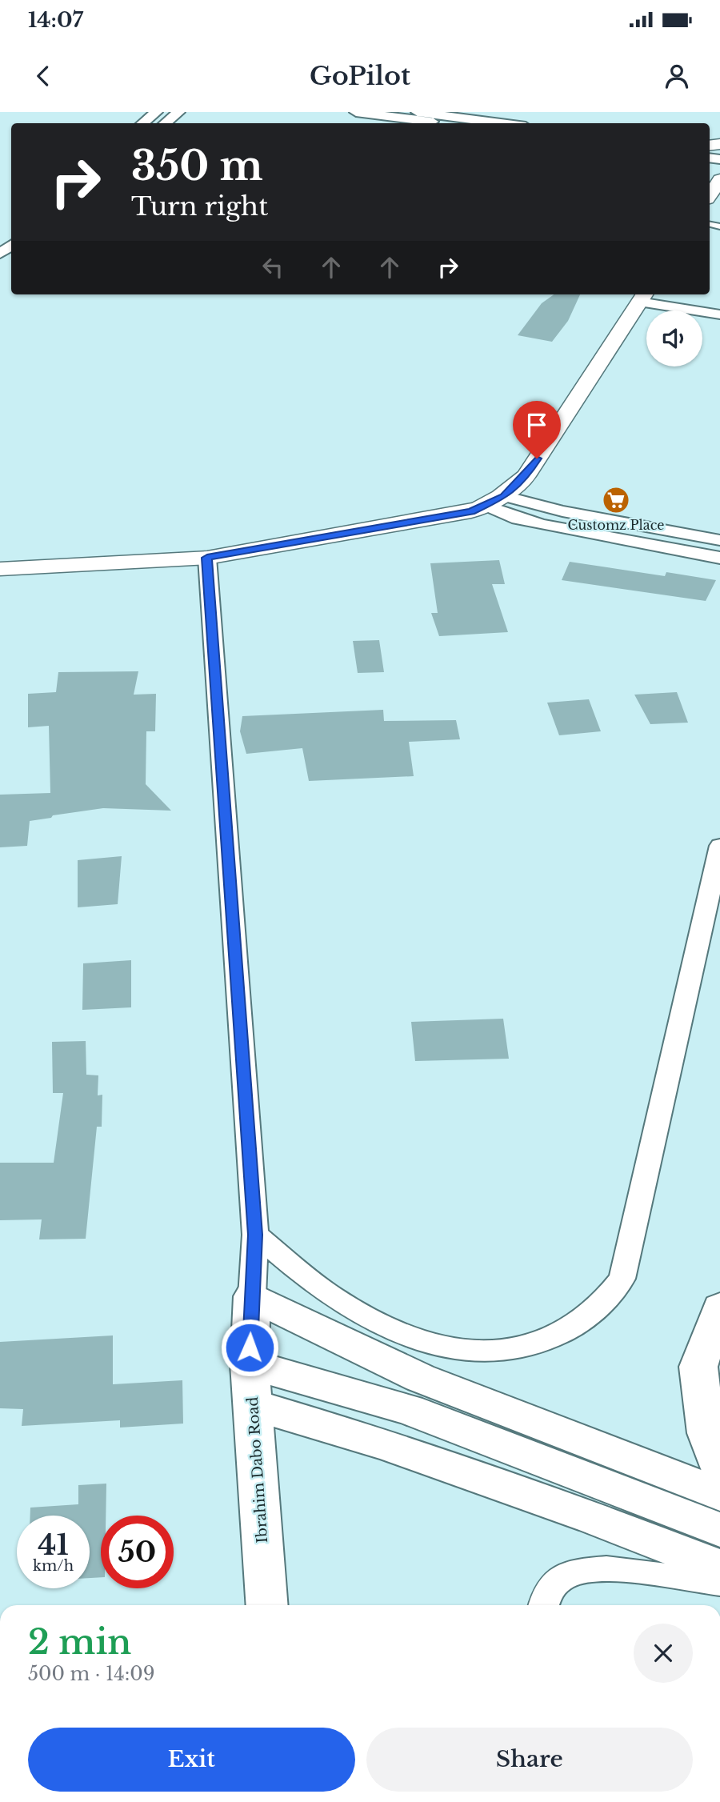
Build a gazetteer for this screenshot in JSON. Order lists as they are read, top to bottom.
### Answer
{
  "streets": {
    "main road": ["Ibrahim Dabo Road"]
  },
  "places": {
    "supermarket": ["Customz Place"]
  },
  "page": {
    "status": "14:07",
    "header": "GoPilot",
    "turn": ["350 m", "Turn right"],
    "speed": "41 km/h",
    "limit": "50",
    "heading": ["2 min", "500 m · 14:09"],
    "buttons": ["Exit", "Share"]
  }
}
